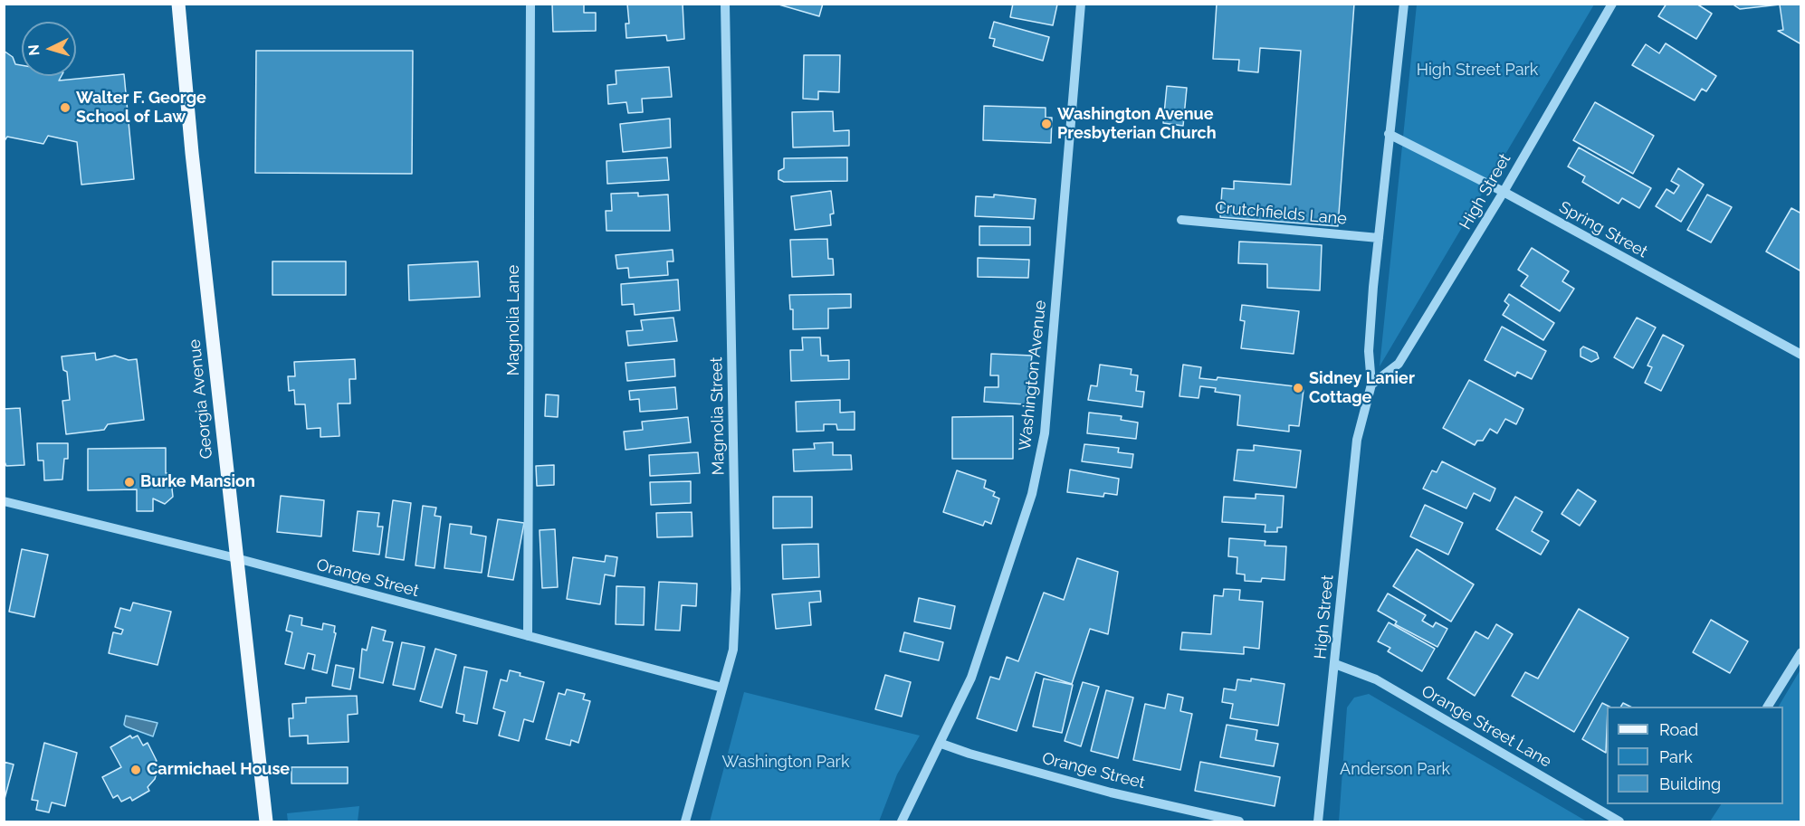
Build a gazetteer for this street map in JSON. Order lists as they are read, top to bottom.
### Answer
{
  "streets": {
    "main road": ["Georgia Avenue"],
    "street": [
      "High Street",
      "Crutchfields Lane",
      "Spring Street",
      "Magnolia Lane",
      "Washington Avenue",
      "Magnolia Street",
      "Orange Street",
      "Orange Street Lane"
    ]
  },
  "crossings": [
    ["High Street", "Crutchfields Lane"],
    ["High Street", "Spring Street"],
    ["High Street", "Orange Street Lane"],
    ["Magnolia Lane", "Orange Street"],
    ["Washington Avenue", "Orange Street"],
    ["Georgia Avenue", "Orange Street"],
    ["Magnolia Street", "Orange Street"]
  ],
  "parks": ["High Street Park", "Washington Park", "Anderson Park"],
  "places": [
    "Walter F. George School of Law",
    "Washington Avenue Presbyterian Church",
    "Sidney Lanier Cottage",
    "Burke Mansion",
    "Carmichael House"
  ],
  "legend": ["Road", "Park", "Building"],
  "north": "left"
}
